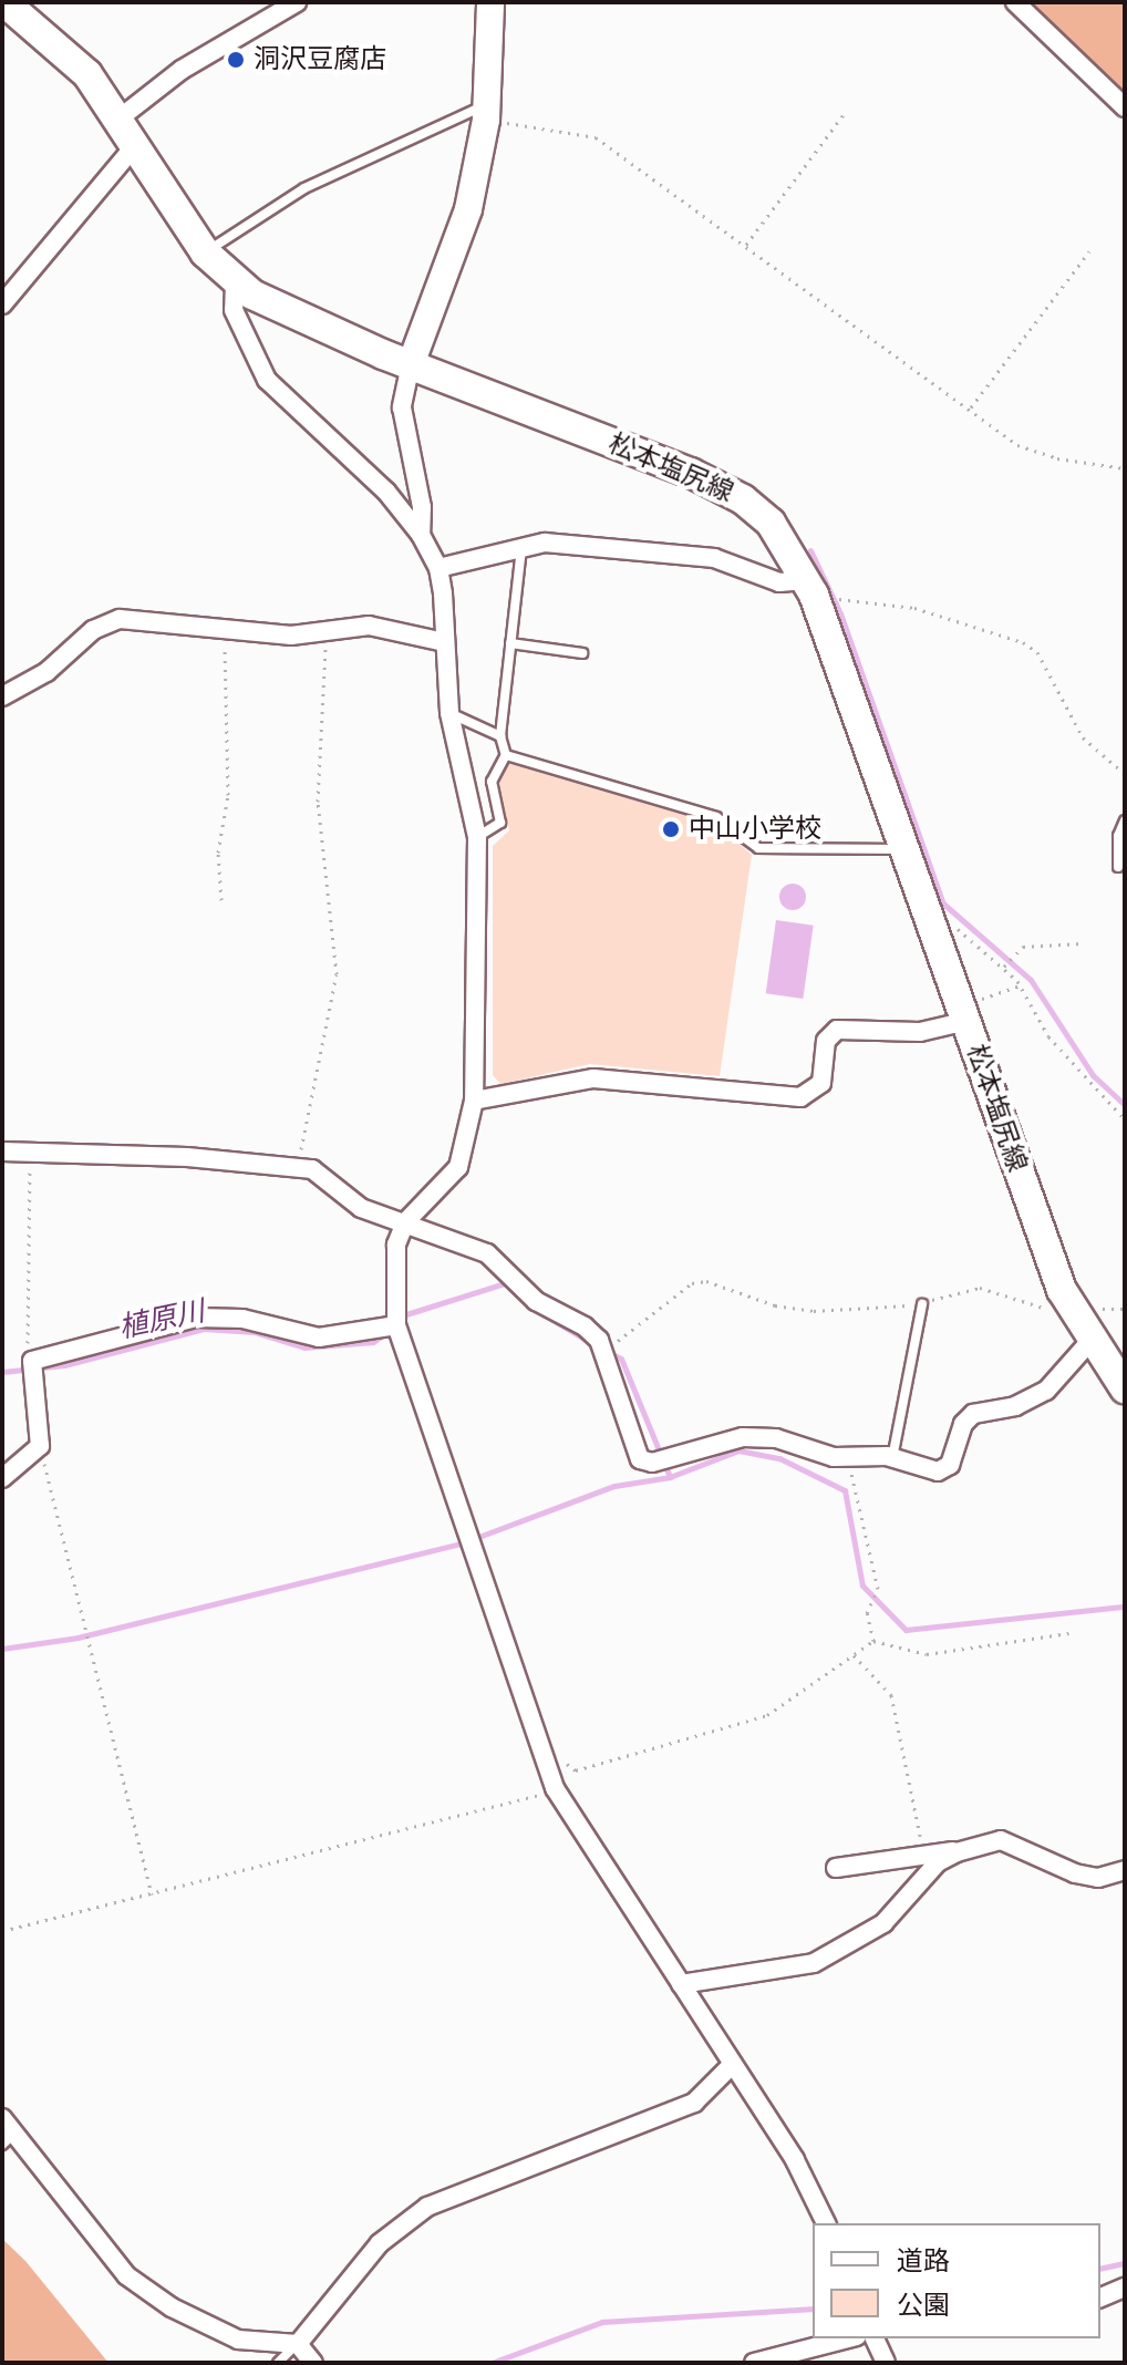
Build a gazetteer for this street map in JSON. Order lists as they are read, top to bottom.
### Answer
{
  "streets": {
    "main road": ["松本塩尻線"]
  },
  "water": ["植原川"],
  "places": ["洞沢豆腐店", "中山小学校"],
  "legend": ["道路", "公園"]
}
